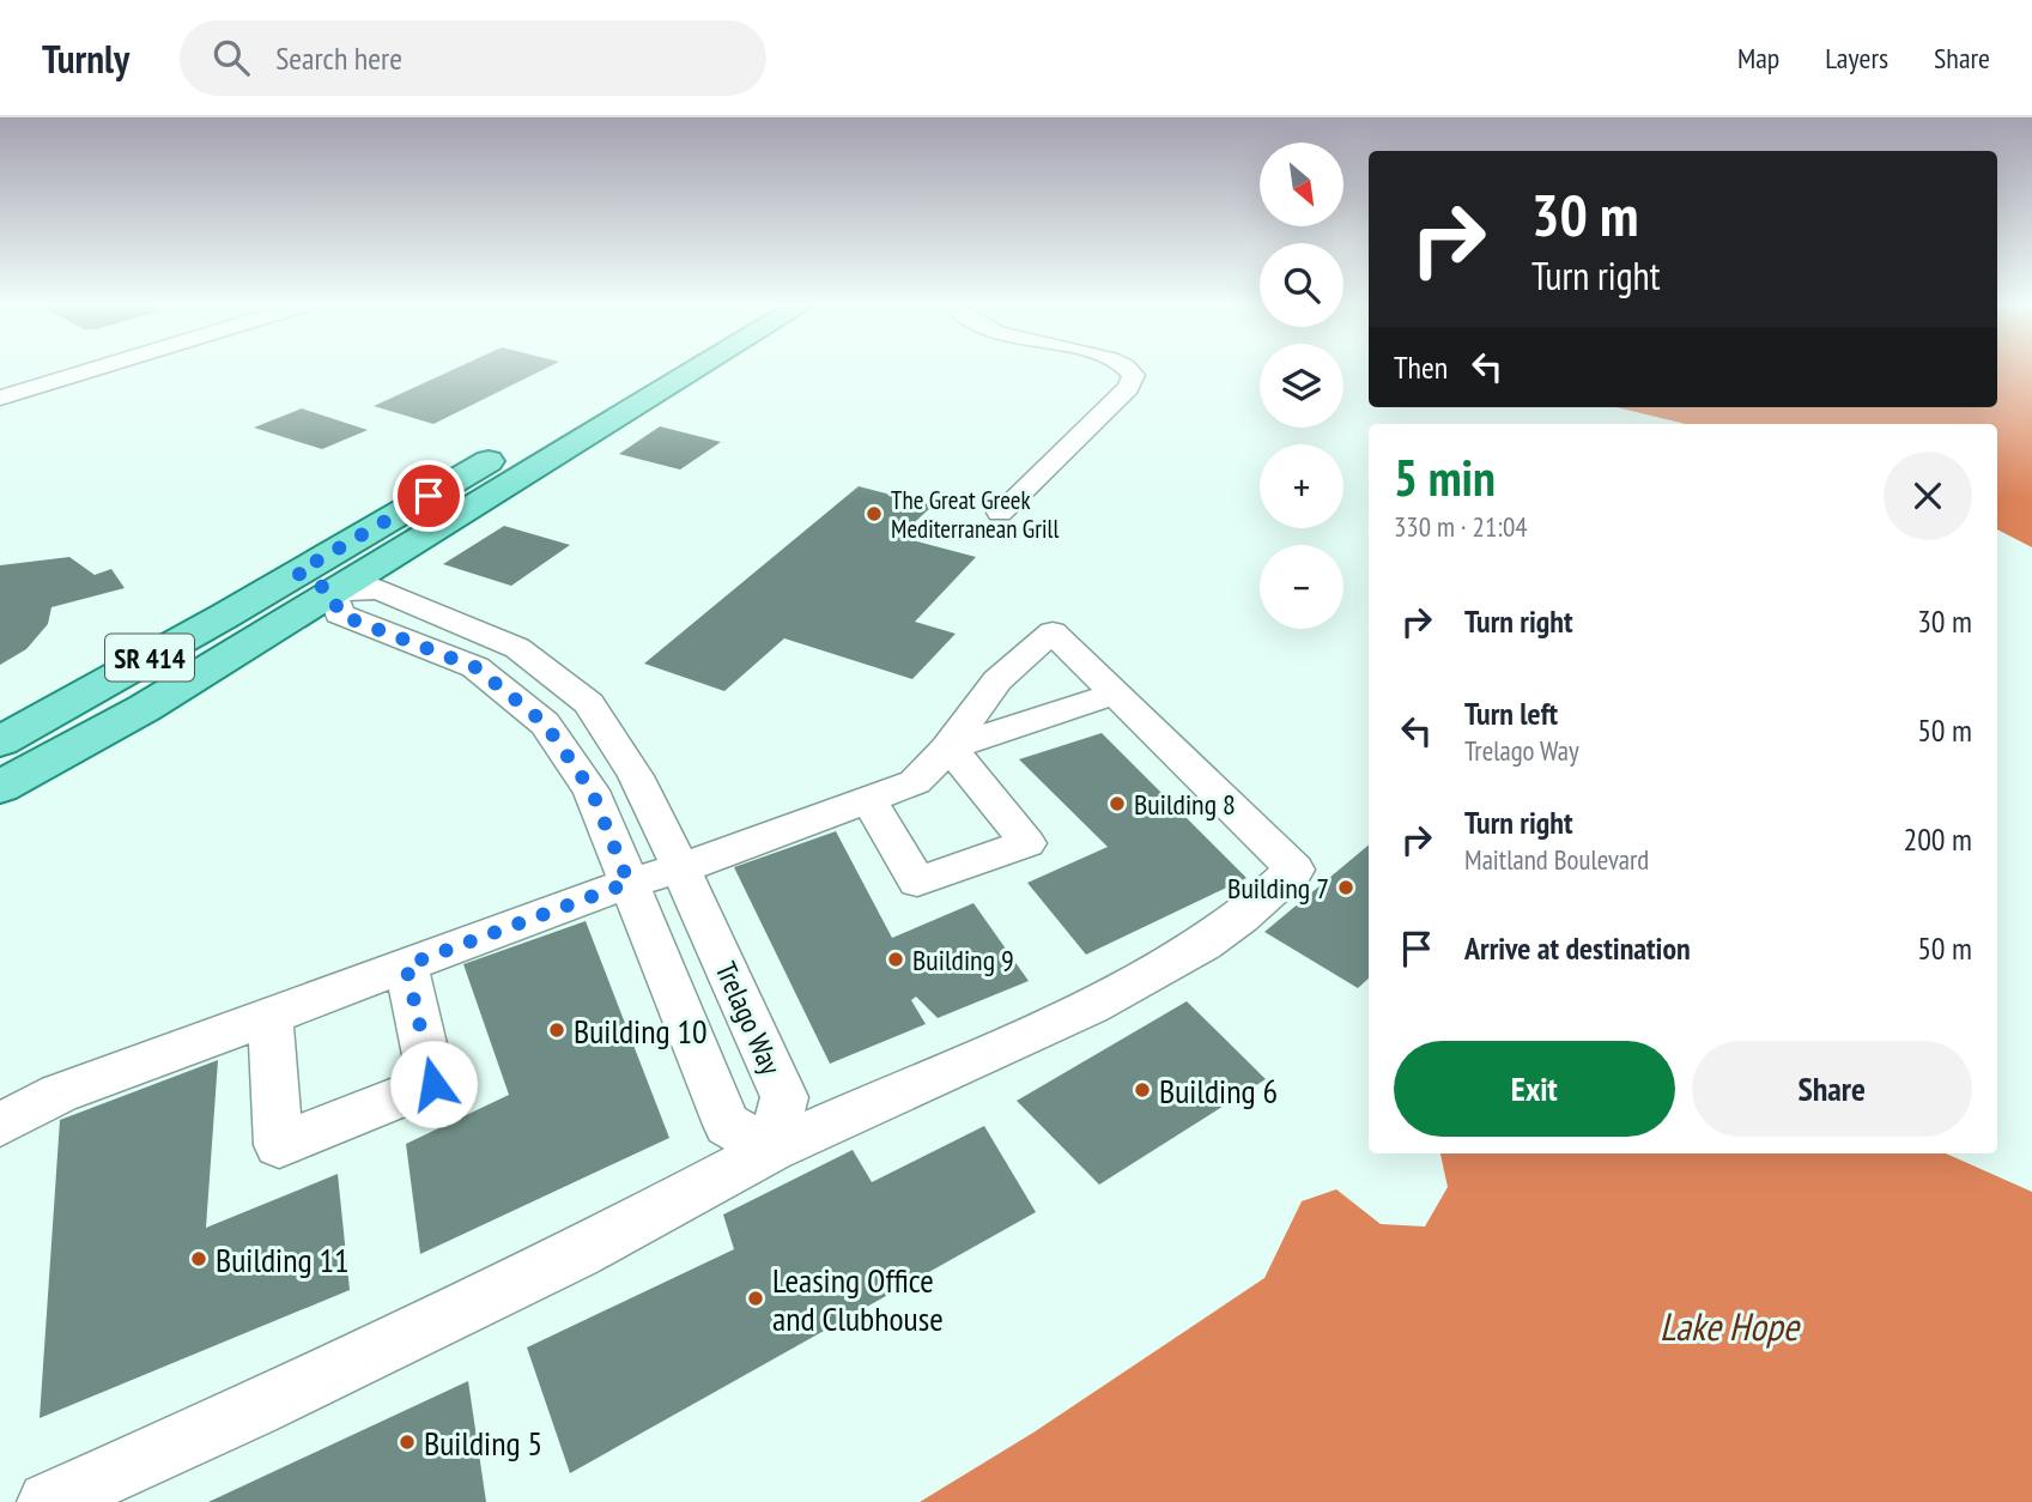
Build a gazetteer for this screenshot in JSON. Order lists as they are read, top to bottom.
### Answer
{
  "streets": {
    "main road": ["SR 414"],
    "street": ["Trelago Way"]
  },
  "crossings": [
    ["SR 414", "Trelago Way"]
  ],
  "water": ["Lake Hope"],
  "places": [
    "The Great Greek Mediterranean Grill",
    "Building 8",
    "Building 7",
    "Building 9",
    "Building 10",
    "Building 6",
    "Building 11",
    "Leasing Office and Clubhouse",
    "Building 5"
  ],
  "north": "bottom right",
  "page": {
    "header": "Turnly",
    "search": "Search here",
    "nav": ["Map", "Layers", "Share"],
    "map_buttons": ["+", "−"],
    "turn": ["30 m", "Turn right"],
    "then": "Then",
    "heading": ["5 min", "330 m · 21:04"],
    "list": [
      {
        "name": "Turn right",
        "value": "30 m"
      },
      {
        "name": "Turn left",
        "note": "Trelago Way",
        "value": "50 m"
      },
      {
        "name": "Turn right",
        "note": "Maitland Boulevard",
        "value": "200 m"
      },
      {
        "name": "Arrive at destination",
        "value": "50 m"
      }
    ],
    "buttons": ["Exit", "Share"]
  }
}
